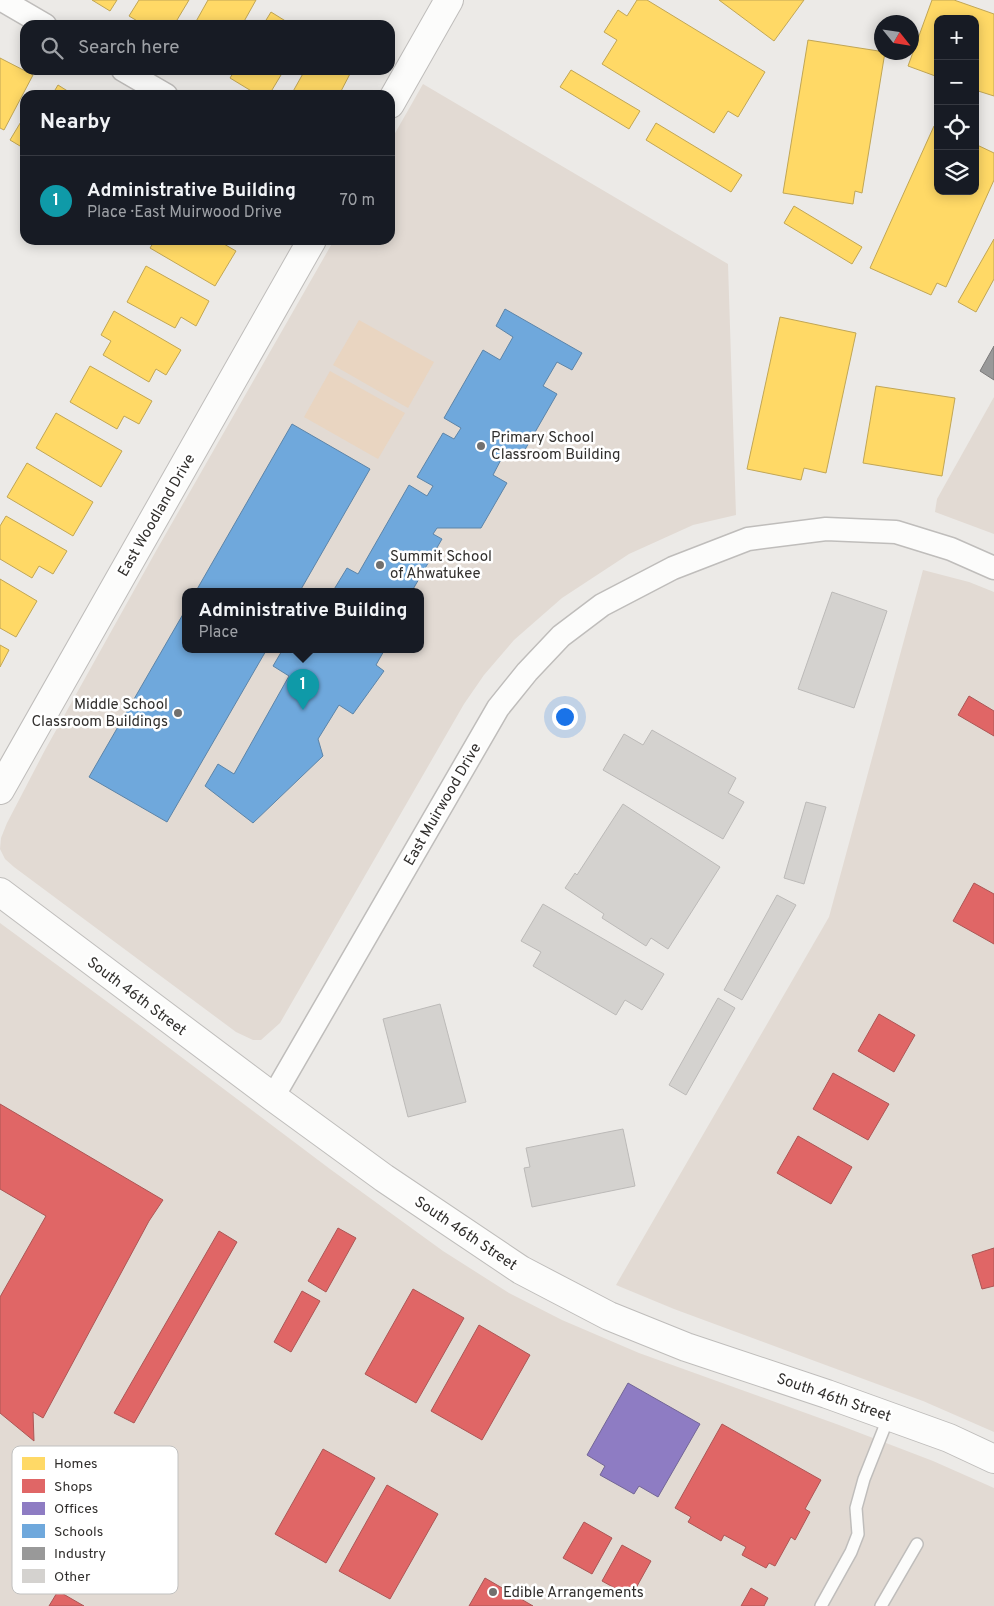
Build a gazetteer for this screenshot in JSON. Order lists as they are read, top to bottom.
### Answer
{
  "streets": {
    "street": ["East Woodland Drive", "East Muirwood Drive", "South 46th Street"]
  },
  "crossings": [
    ["East Muirwood Drive", "South 46th Street"]
  ],
  "places": [
    "Primary School Classroom Building",
    "Summit School of Ahwatukee",
    "Middle School Classroom Buildings",
    "Edible Arrangements"
  ],
  "legend": [
    "Homes",
    "Shops",
    "Offices",
    "Schools",
    "Industry",
    "Other"
  ],
  "north": "bottom right",
  "page": {
    "map_buttons": ["+", "−"],
    "search": "Search here",
    "heading": "Nearby",
    "list": [
      {
        "mark": "1",
        "name": "Administrative Building",
        "note": "Place · East Muirwood Drive",
        "value": "70 m"
      }
    ],
    "popup": ["Administrative Building", "Place"],
    "pins": "1"
  }
}
